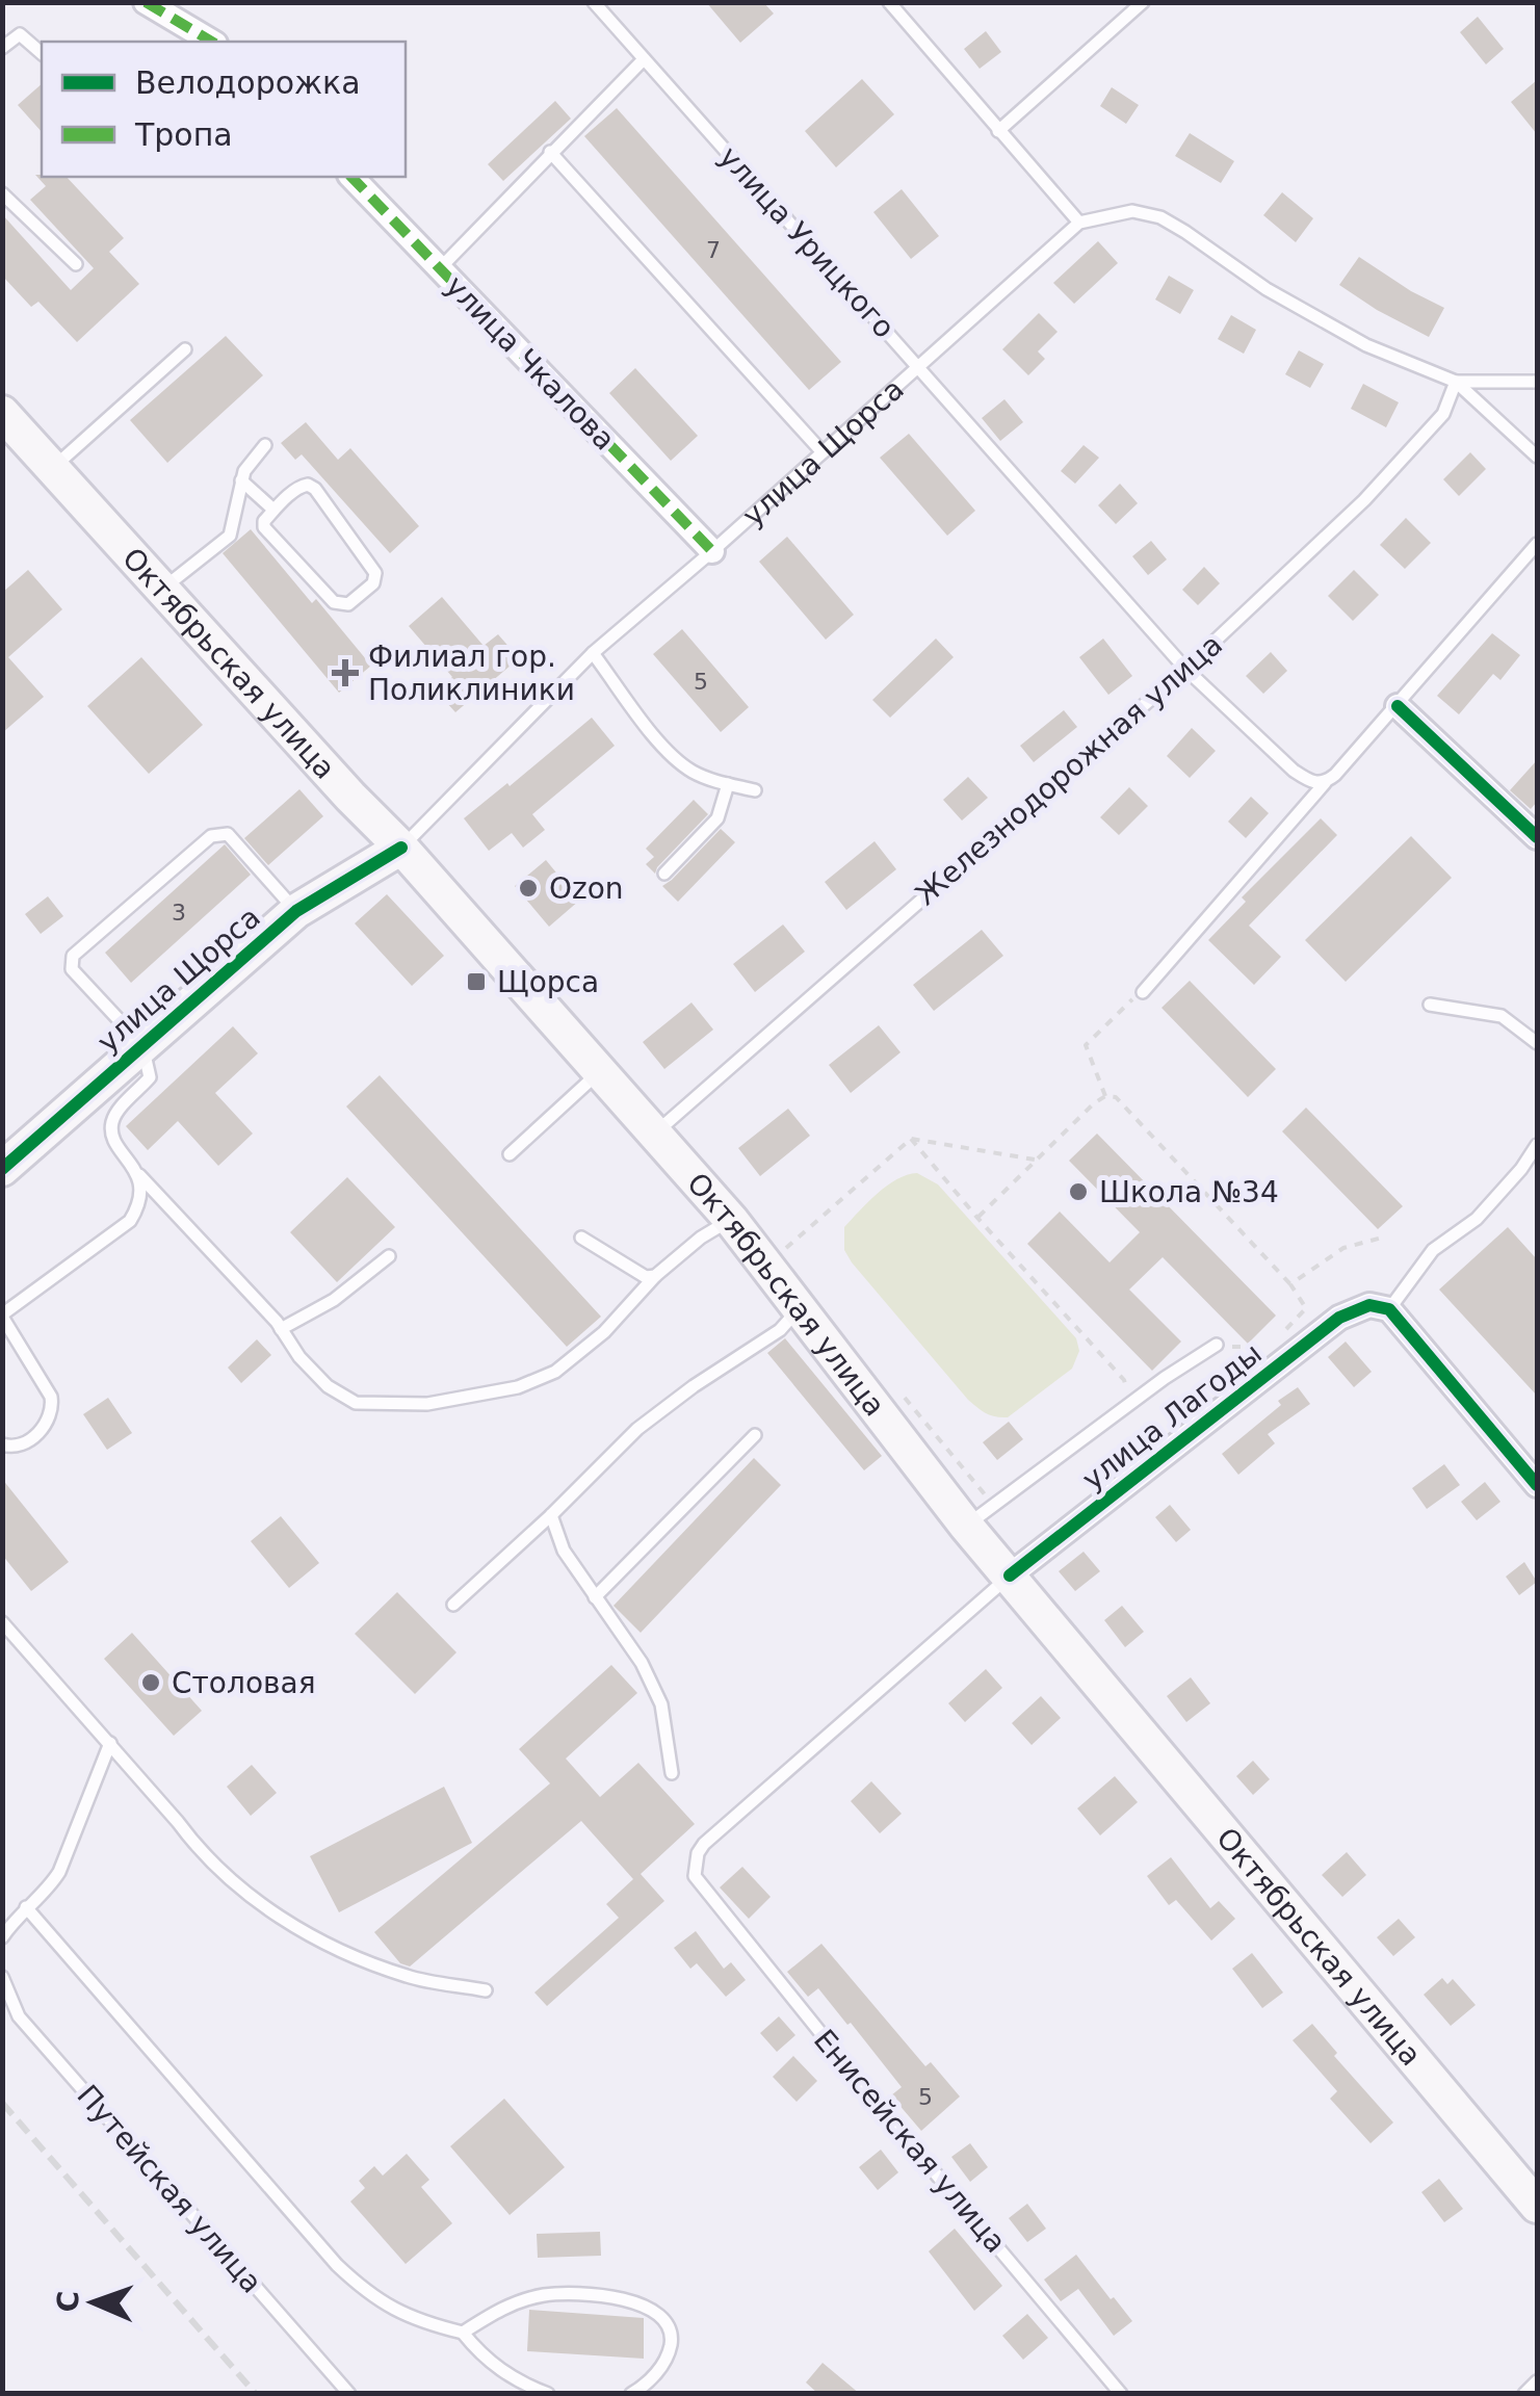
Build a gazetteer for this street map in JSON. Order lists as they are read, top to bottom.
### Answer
{
  "streets": {
    "main road": ["улица Щорса", "Октябрьская улица"],
    "street": ["улица Чкалова", "улица Лагоды"],
    "lane": [
      "улица Урицкого",
      "Железнодорожная улица",
      "Енисейская улица",
      "Путейская улица"
    ]
  },
  "crossings": [
    ["улица Урицкого", "улица Щорса"],
    ["улица Урицкого", "Железнодорожная улица"],
    ["улица Чкалова", "улица Щорса"],
    ["улица Щорса", "Октябрьская улица"],
    ["Октябрьская улица", "Железнодорожная улица"],
    ["Октябрьская улица", "улица Лагоды"],
    ["улица Лагоды", "Енисейская улица"]
  ],
  "places": {
    "health": ["Филиал гор. Поликлиники"],
    "other": ["Ozon", "Школа №34", "Столовая"],
    "transit": ["Щорса"]
  },
  "house_numbers": [
    "7",
    "5",
    "3",
    "5"
  ],
  "legend": ["Велодорожка", "Тропа"],
  "north": "left"
}
